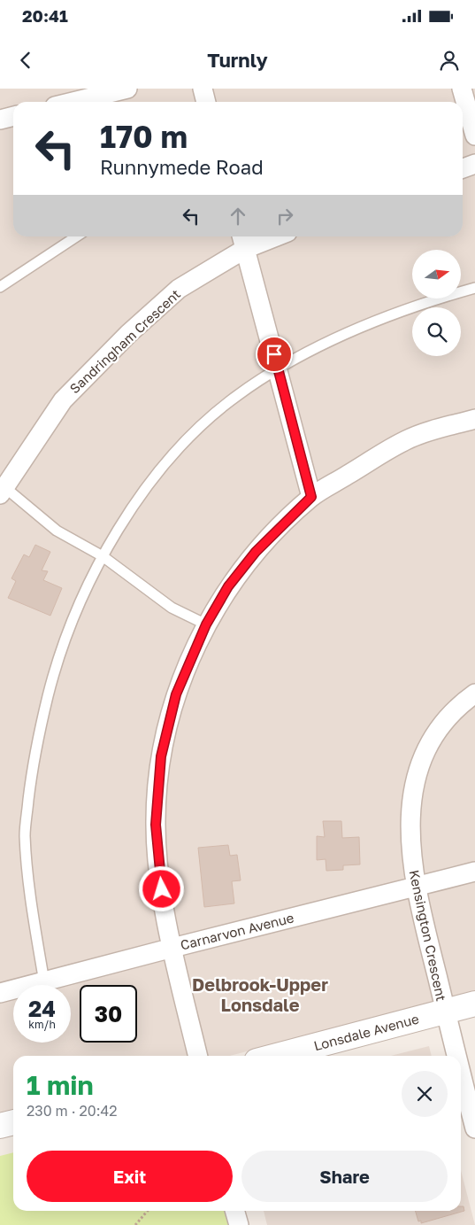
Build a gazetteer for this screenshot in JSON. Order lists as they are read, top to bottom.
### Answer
{
  "streets": {
    "street": [
      "Sandringham Crescent",
      "Carnarvon Avenue",
      "Kensington Crescent",
      "Lonsdale Avenue"
    ]
  },
  "crossings": [
    ["Carnarvon Avenue", "Kensington Crescent"],
    ["Kensington Crescent", "Lonsdale Avenue"]
  ],
  "districts": ["Delbrook-Upper Lonsdale"],
  "north": "right",
  "page": {
    "status": "20:41",
    "header": "Turnly",
    "turn": ["170 m", "Runnymede Road"],
    "speed": "24 km/h",
    "limit": "30",
    "heading": ["1 min", "230 m · 20:42"],
    "buttons": ["Exit", "Share"]
  }
}
